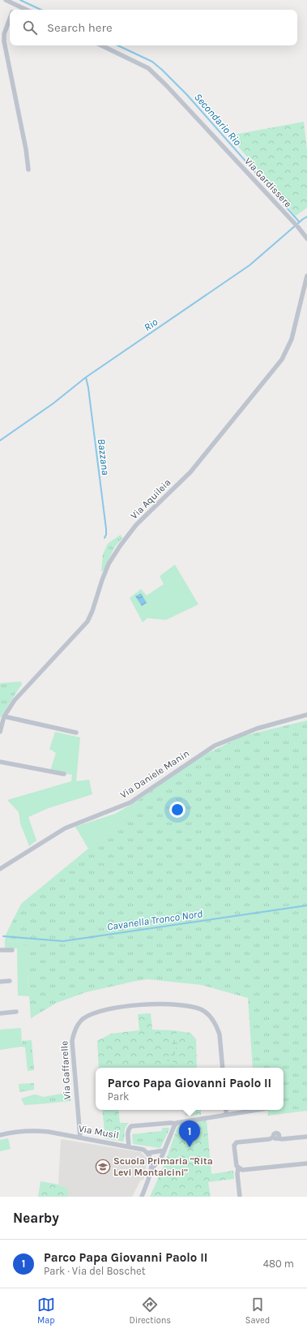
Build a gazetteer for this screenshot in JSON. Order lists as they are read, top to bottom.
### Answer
{
  "streets": {
    "street": [
      "Via Gardissere",
      "Via Aquileia",
      "Via Daniele Manin",
      "Via Gaffarelle",
      "Via Musil"
    ]
  },
  "crossings": [
    ["Via Gaffarelle", "Via Musil"]
  ],
  "water": [
    "Secondario Rio",
    "Rio",
    "Bazzana",
    "Cavanella Tronco Nord"
  ],
  "places": {
    "school or university": ["Scuola Primaria \"Rita Levi Montalcini\""]
  },
  "page": {
    "search": "Search here",
    "popup": ["Parco Papa Giovanni Paolo II", "Park"],
    "pins": "1",
    "heading": "Nearby",
    "list": [
      {
        "mark": "1",
        "name": "Parco Papa Giovanni Paolo II",
        "note": "Park · Via del Boschet",
        "value": "480 m"
      }
    ],
    "nav": ["Map", "Directions", "Saved"]
  }
}
